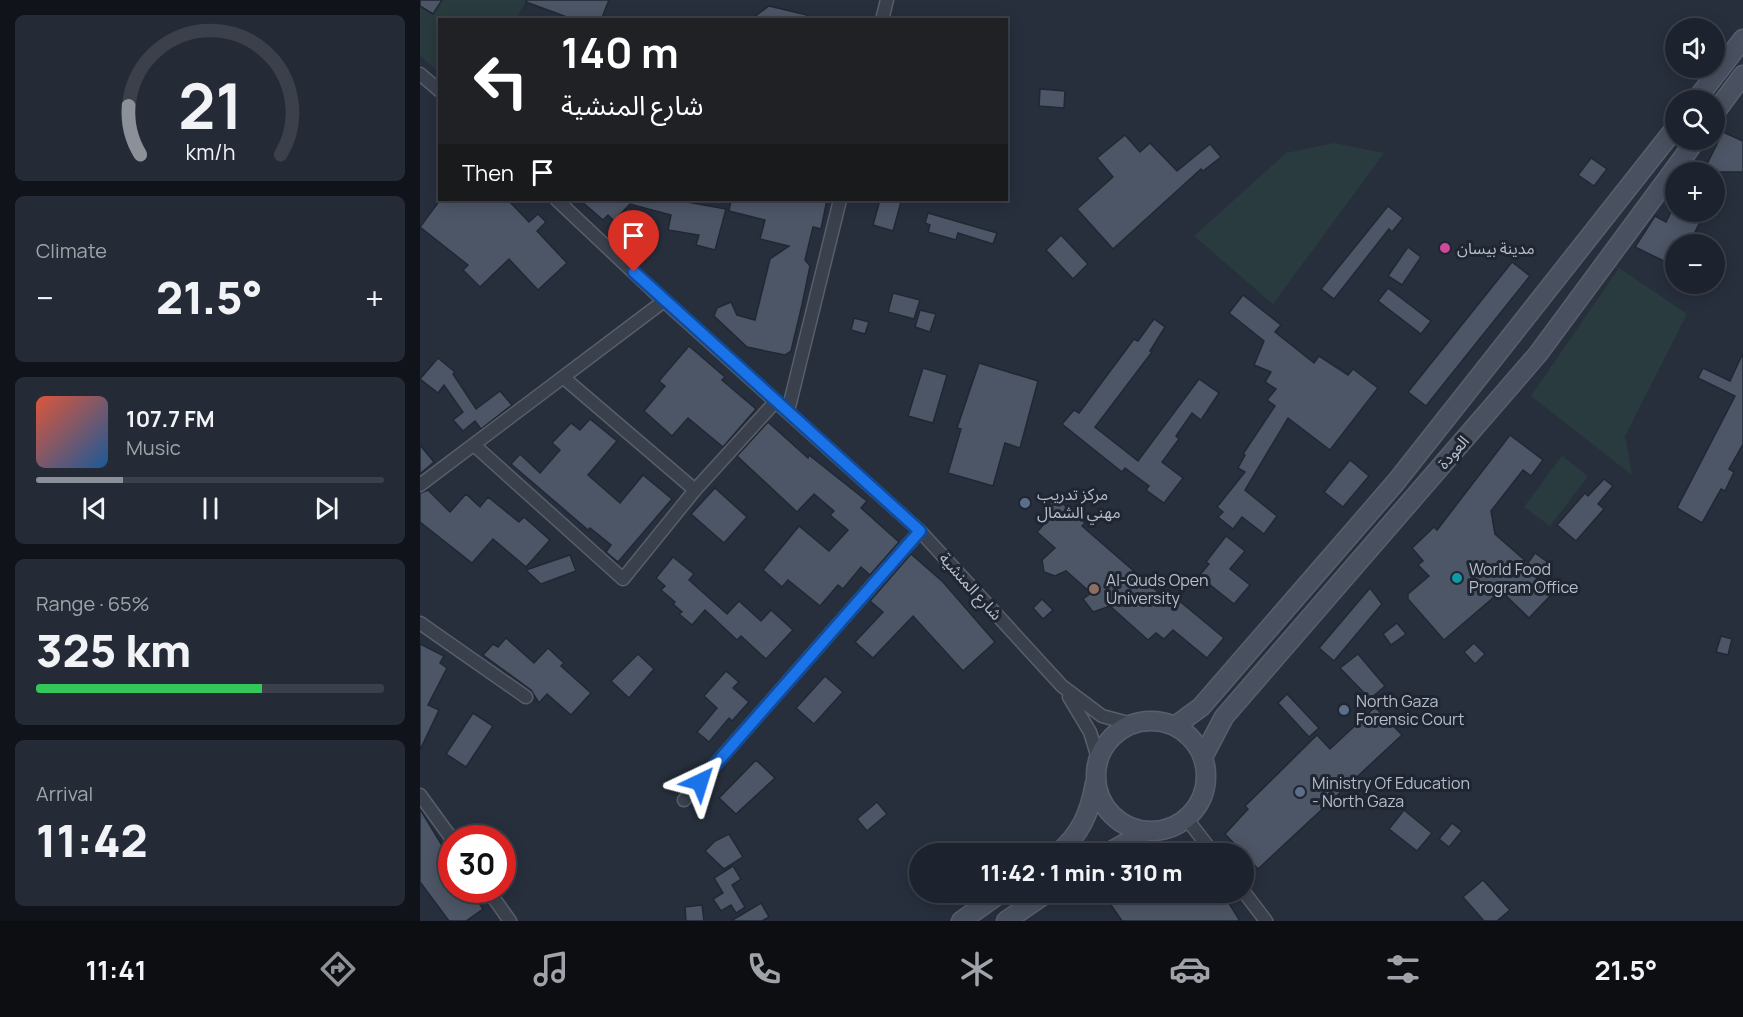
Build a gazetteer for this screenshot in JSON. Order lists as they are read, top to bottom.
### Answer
{
  "streets": {
    "main road": ["العودة"],
    "street": ["شارع المنشية"]
  },
  "crossings": [
    ["العودة", "شارع المنشية"]
  ],
  "places": [
    "مدينة بيسان",
    "مركز تدريب مهني الشمال",
    "World Food Program Office",
    "Al-Quds Open University",
    "North Gaza Forensic Court",
    "Ministry Of Education - North Gaza"
  ],
  "page": {
    "map_buttons": ["+", "−"],
    "turn": ["140 m", "شارع المنشية"],
    "then": "Then",
    "tile": [
      "Climate",
      ["Range · 65%", "325 km"],
      ["Arrival", "11:42"]
    ],
    "heat": ["−", "21.5°", "+"],
    "song": ["107.7 FM", "Music"],
    "limit": "30",
    "trip": "11:42 · 1 min · 310 m",
    "tabs": ["11:41", "21.5°"],
    "gauge": ["21", "km/h"]
  }
}
